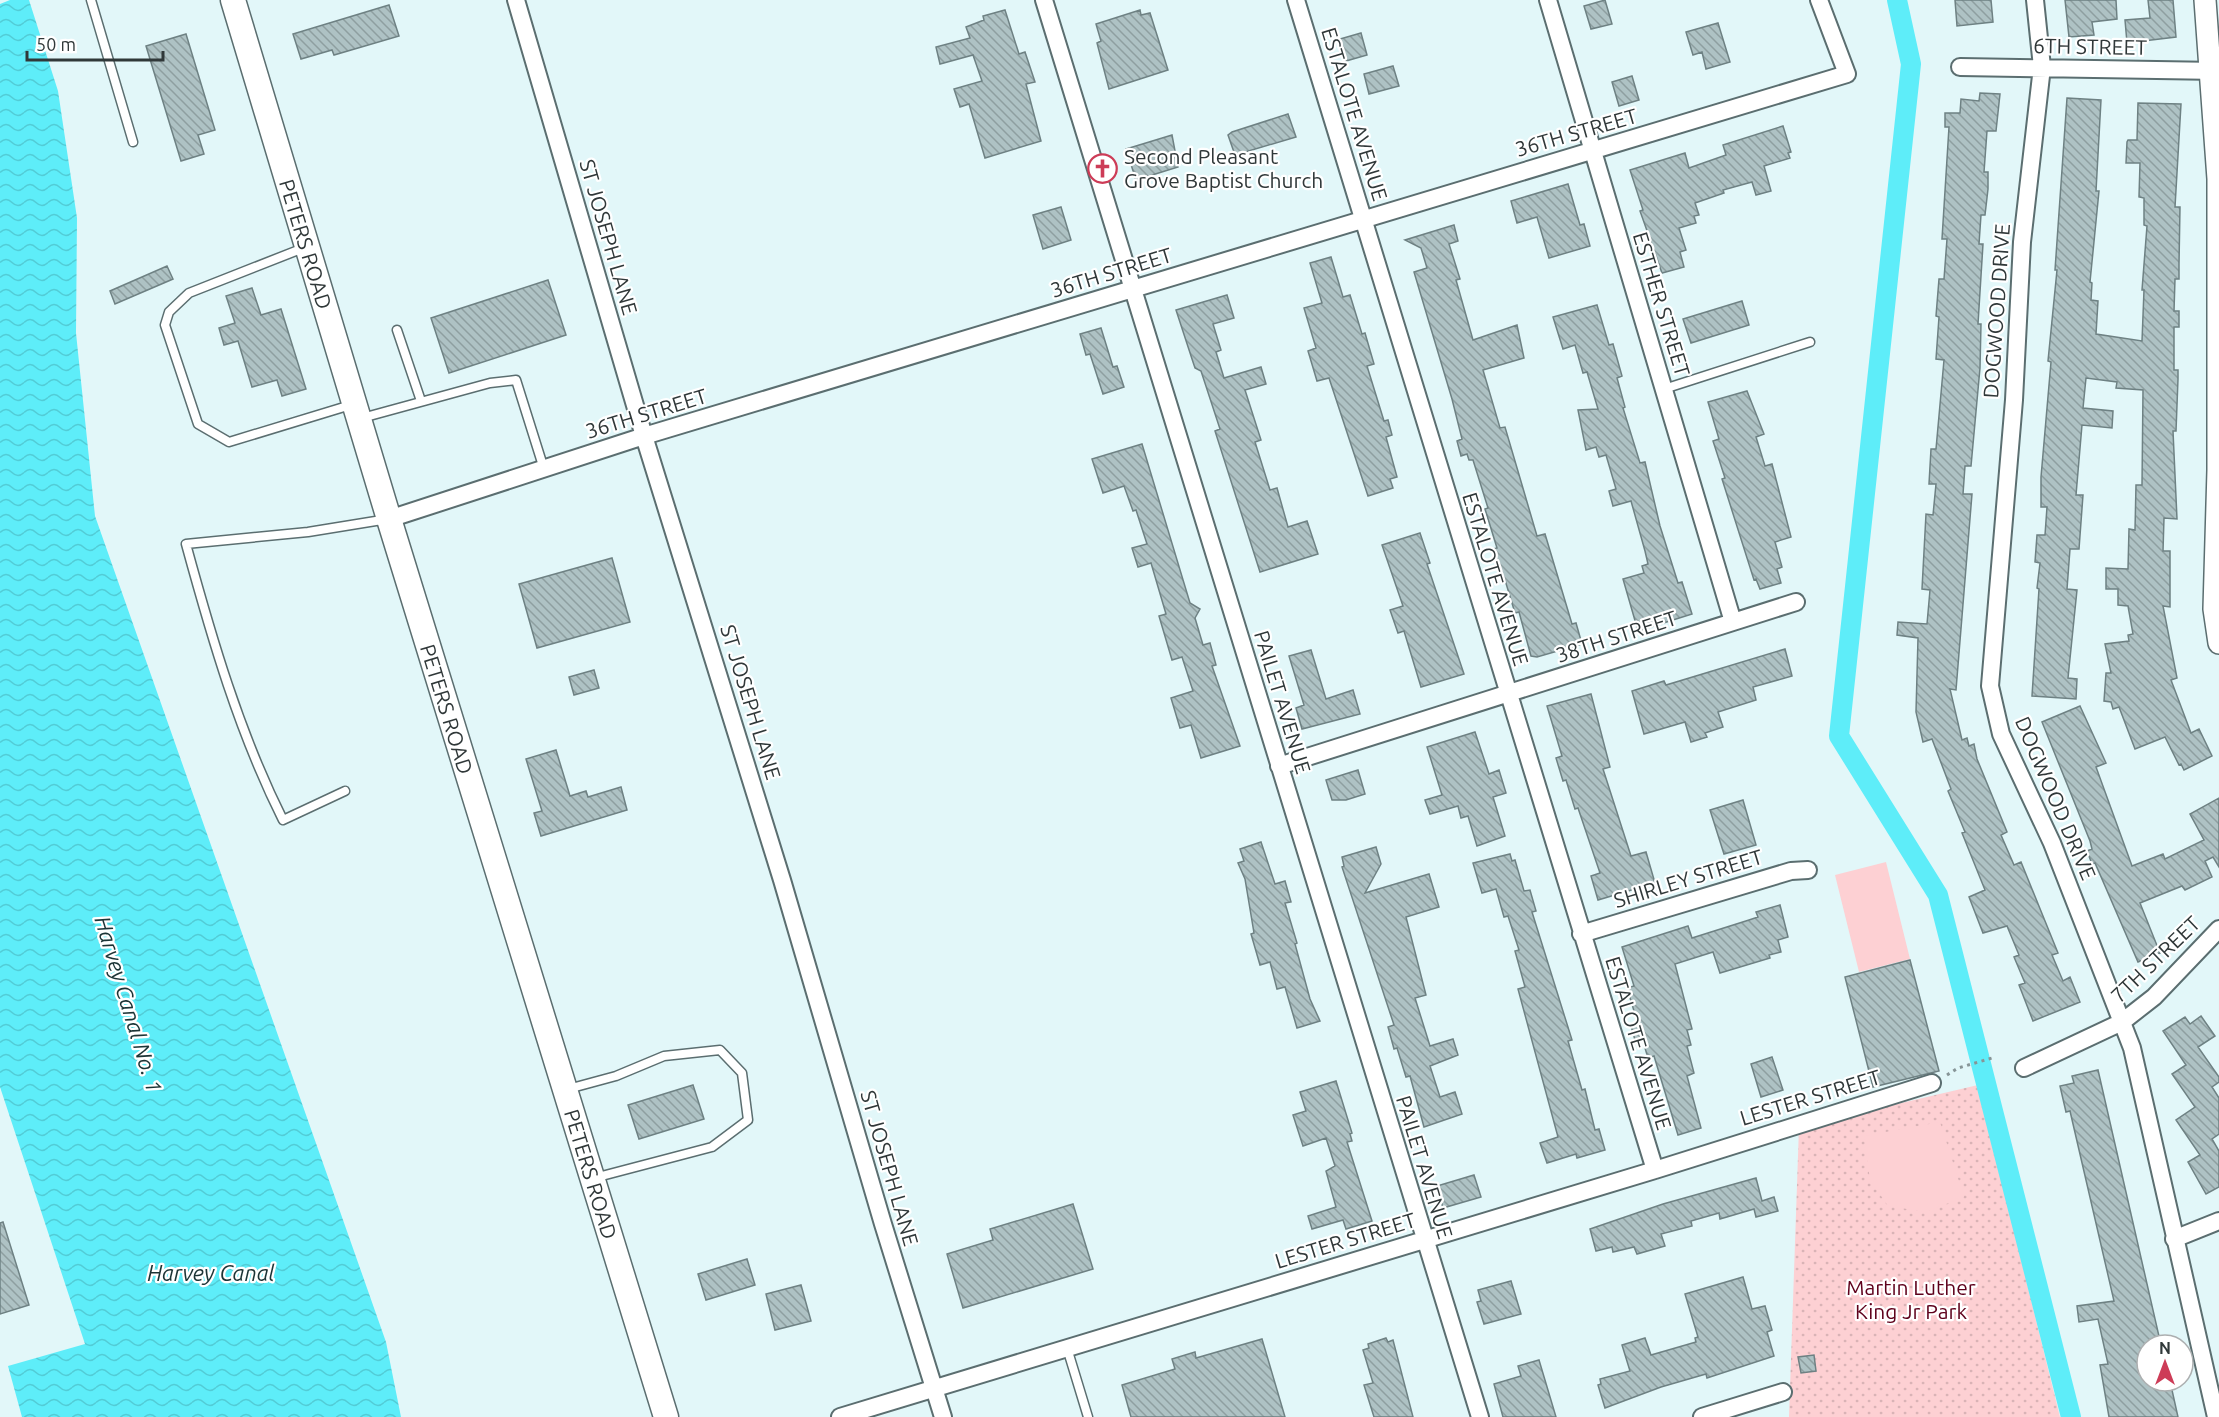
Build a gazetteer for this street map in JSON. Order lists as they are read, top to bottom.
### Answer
{
  "streets": {
    "main road": ["PETERS ROAD"],
    "street": [
      "6TH STREET",
      "ESTALOTE AVENUE",
      "36TH STREET",
      "ST JOSEPH LANE",
      "ESTHER STREET",
      "DOGWOOD DRIVE",
      "38TH STREET",
      "PAILET AVENUE",
      "SHIRLEY STREET",
      "7TH STREET",
      "LESTER STREET"
    ]
  },
  "crossings": [
    ["6TH STREET", "DOGWOOD DRIVE"],
    ["ESTALOTE AVENUE", "36TH STREET"],
    ["ESTALOTE AVENUE", "38TH STREET"],
    ["ESTALOTE AVENUE", "SHIRLEY STREET"],
    ["ESTALOTE AVENUE", "LESTER STREET"],
    ["36TH STREET", "ST JOSEPH LANE"],
    ["36TH STREET", "PETERS ROAD"],
    ["36TH STREET", "ESTHER STREET"],
    ["36TH STREET", "PAILET AVENUE"],
    ["ST JOSEPH LANE", "LESTER STREET"],
    ["ESTHER STREET", "38TH STREET"],
    ["DOGWOOD DRIVE", "7TH STREET"],
    ["38TH STREET", "PAILET AVENUE"],
    ["PAILET AVENUE", "LESTER STREET"]
  ],
  "water": ["Harvey Canal No. 1", "Harvey Canal"],
  "parks": ["Martin Luther King Jr Park"],
  "places": {
    "church": ["Second Pleasant Grove Baptist Church"]
  },
  "scale_bar": "50 m",
  "north": "top"
}
